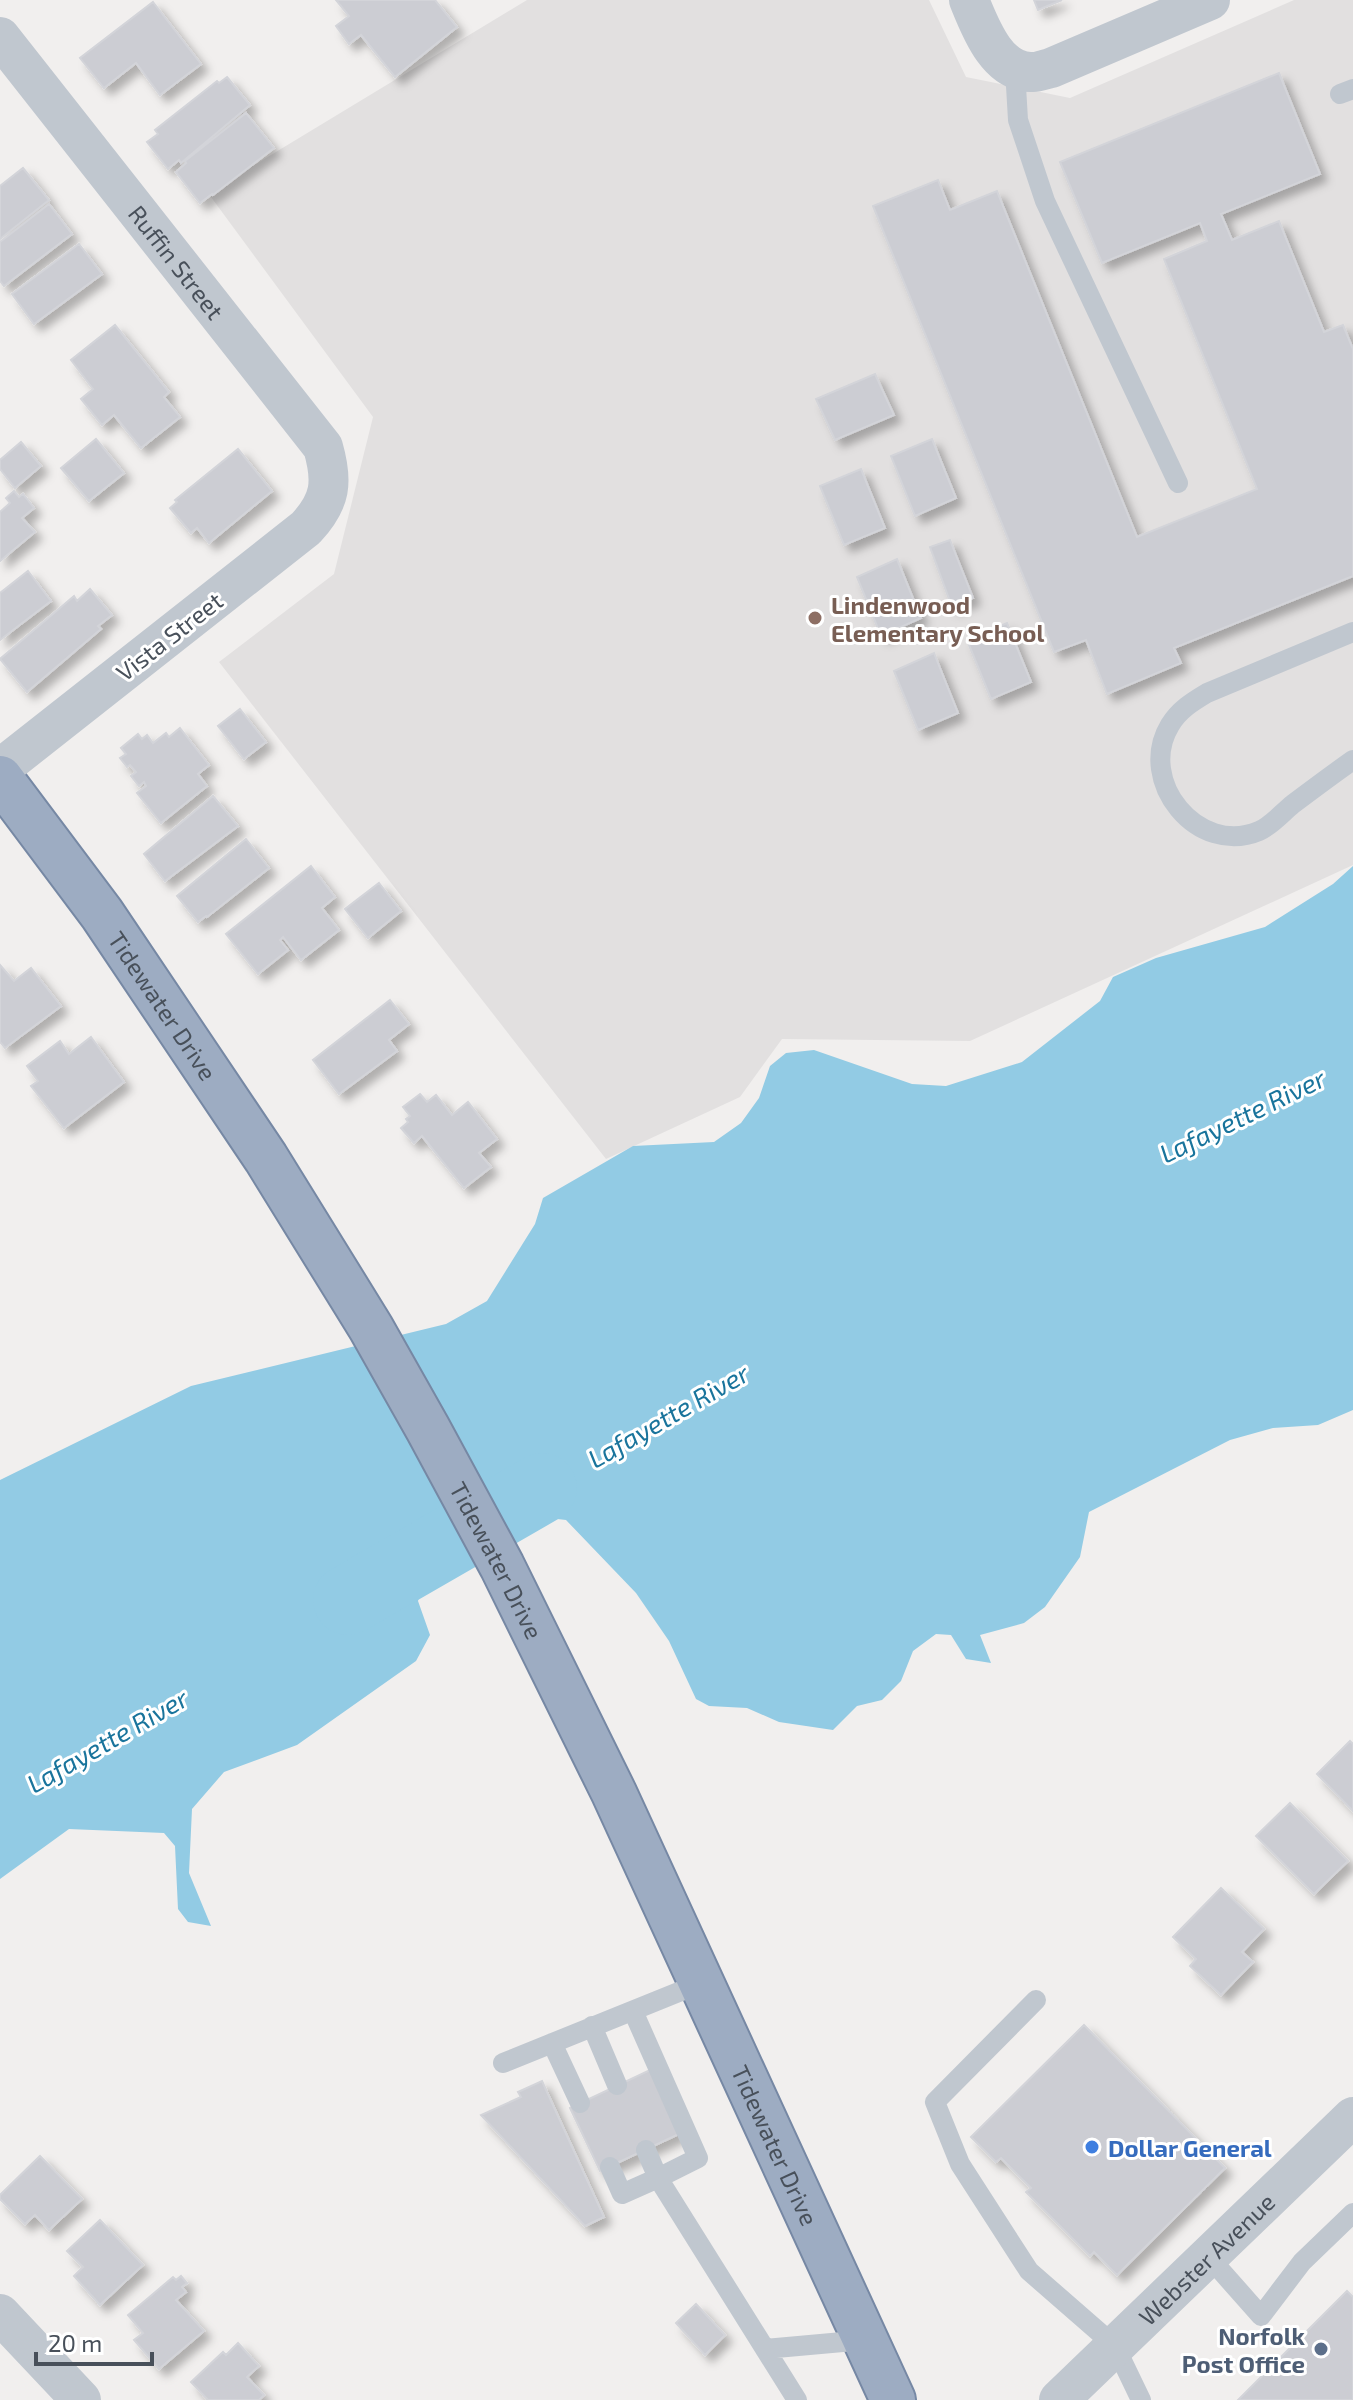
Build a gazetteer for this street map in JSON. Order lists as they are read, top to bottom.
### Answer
{
  "streets": {
    "highway": ["Tidewater Drive"],
    "street": ["Ruffin Street", "Vista Street", "Webster Avenue"]
  },
  "crossings": [
    ["Ruffin Street", "Vista Street"]
  ],
  "water": ["Lafayette River"],
  "places": ["Lindenwood Elementary School", "Dollar General", "Norfolk Post Office"],
  "scale_bar": "20 m"
}
